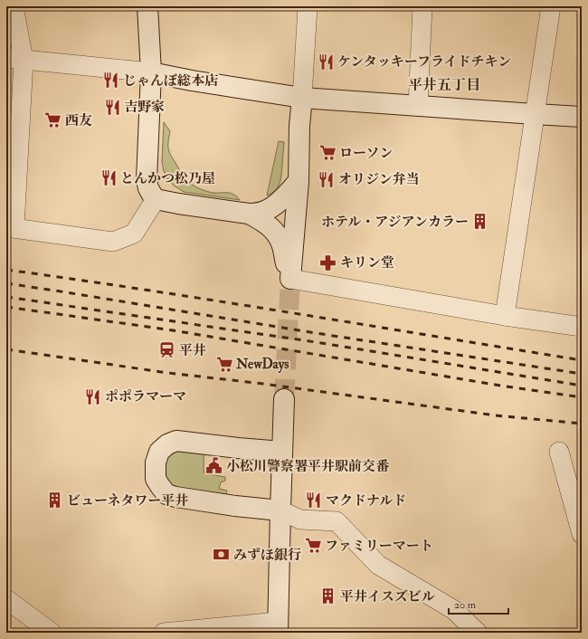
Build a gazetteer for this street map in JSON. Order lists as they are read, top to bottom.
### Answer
{
  "districts": ["平井五丁目"],
  "places": {
    "restaurant": [
      "ケンタッキーフライドチキン",
      "じゃんぼ総本店",
      "吉野家",
      "とんかつ松乃屋",
      "オリジン弁当",
      "ポポラマーマ",
      "マクドナルド"
    ],
    "supermarket": [
      "西友",
      "ローソン",
      "NewDays",
      "ファミリーマート"
    ],
    "building": ["ホテル・アジアンカラー", "ビューネタワー平井", "平井イスズビル"],
    "pharmacy": ["キリン堂"],
    "station": ["平井"],
    "public building": ["小松川警察署平井駅前交番"],
    "bank": ["みずほ銀行"]
  },
  "scale_bar": "20 m"
}
